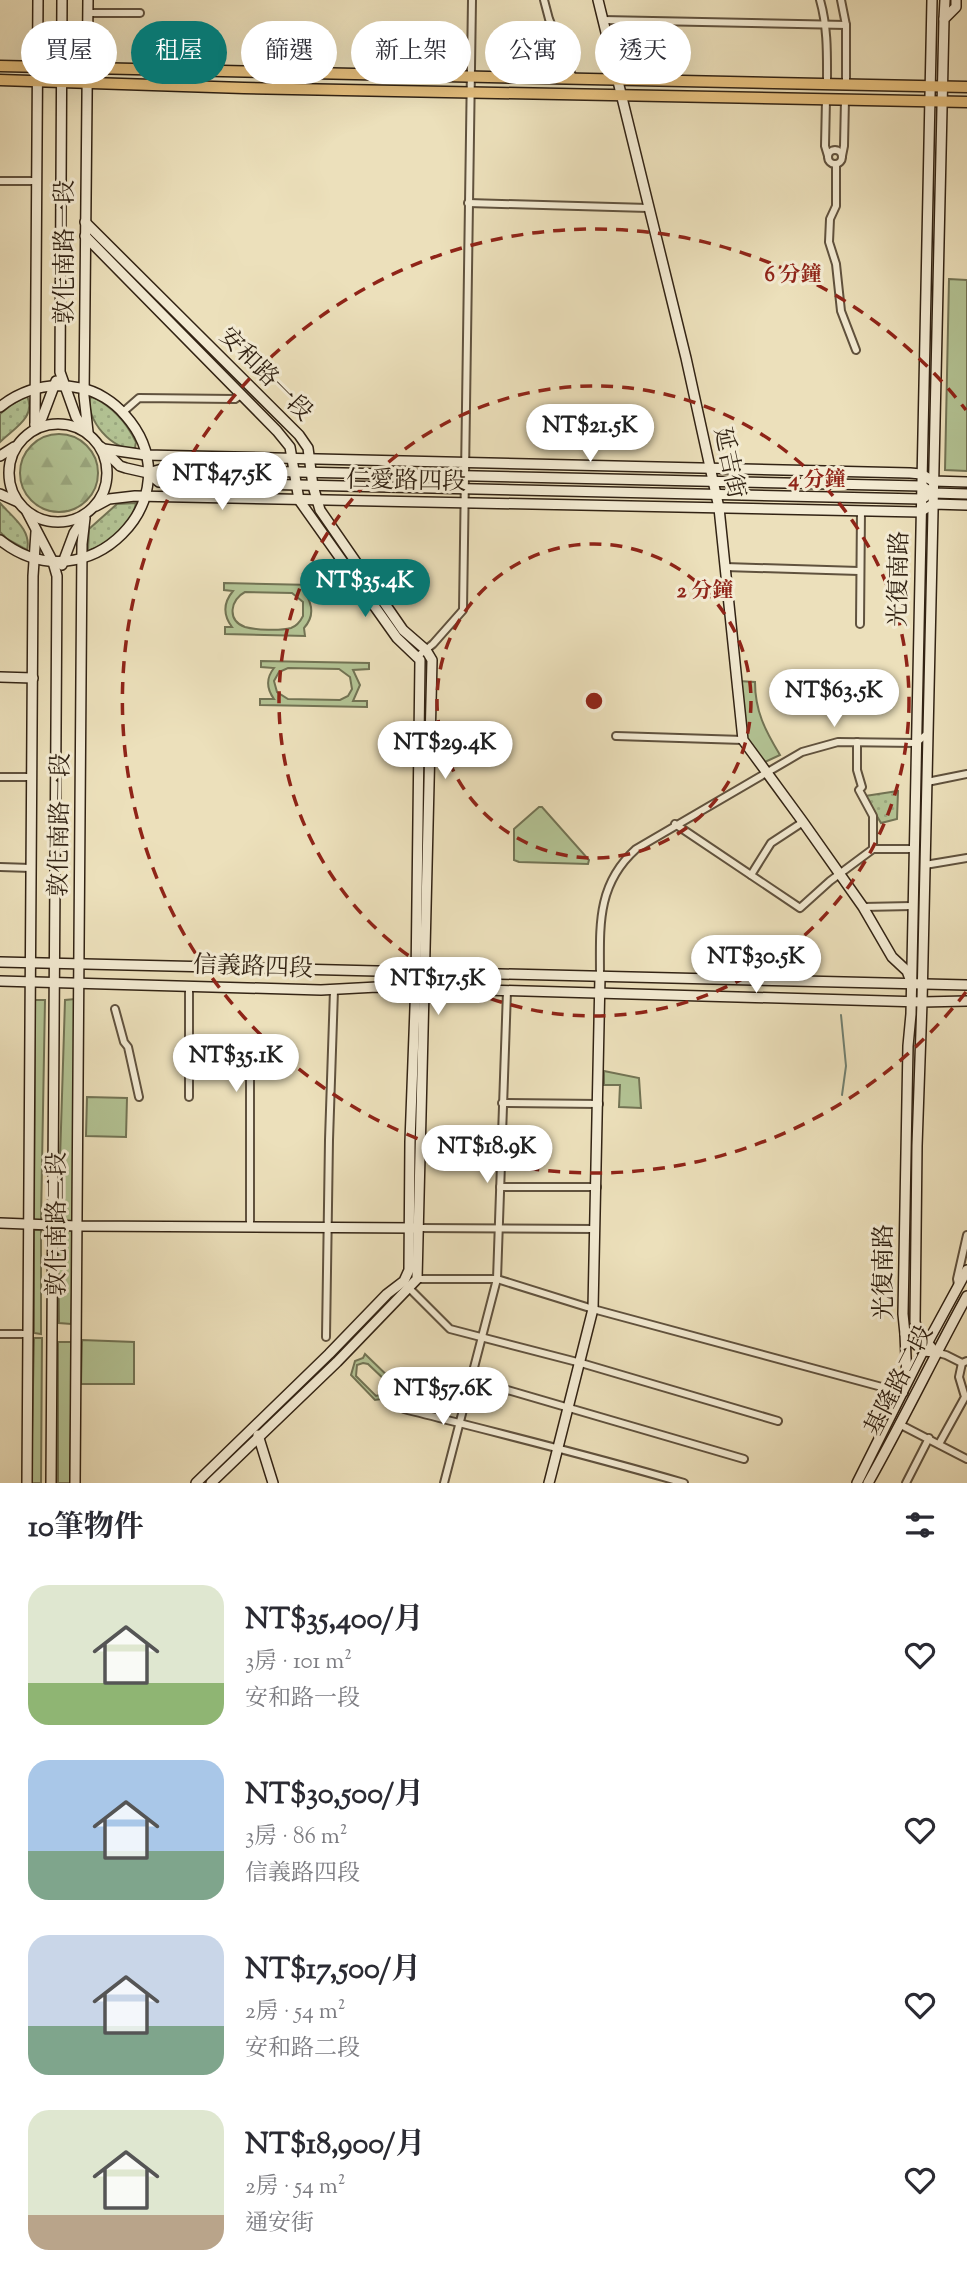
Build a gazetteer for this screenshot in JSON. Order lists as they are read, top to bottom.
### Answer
{
  "streets": {
    "main road": [
      "敦化南路一段",
      "安和路一段",
      "延吉街",
      "仁愛路四段",
      "光復南路",
      "信義路四段",
      "敦化南路二段",
      "基隆路二段"
    ]
  },
  "crossings": [
    ["敦化南路一段", "安和路一段"],
    ["敦化南路一段", "仁愛路四段"],
    ["敦化南路一段", "信義路四段"],
    ["敦化南路一段", "敦化南路二段"],
    ["安和路一段", "仁愛路四段"],
    ["延吉街", "仁愛路四段"],
    ["延吉街", "光復南路"],
    ["延吉街", "信義路四段"],
    ["仁愛路四段", "光復南路"],
    ["光復南路", "信義路四段"],
    ["光復南路", "基隆路二段"],
    ["信義路四段", "敦化南路二段"]
  ],
  "page": {
    "chip": [
      "買屋",
      "租屋",
      "篩選",
      "新上架",
      "公寓",
      "透天"
    ],
    "price": [
      "NT$21.5K",
      "NT$47.5K",
      "NT$35.4K",
      "NT$63.5K",
      "NT$29.4K",
      "NT$30.5K",
      "NT$17.5K",
      "NT$35.1K",
      "NT$18.9K",
      "NT$57.6K"
    ],
    "heading": "10筆物件",
    "list": [
      {
        "name": "NT$35,400/月",
        "note": "3房 · 101 m² · 安和路一段"
      },
      {
        "name": "NT$30,500/月",
        "note": "3房 · 86 m² · 信義路四段"
      },
      {
        "name": "NT$17,500/月",
        "note": "2房 · 54 m² · 安和路二段"
      },
      {
        "name": "NT$18,900/月",
        "note": "2房 · 54 m² · 通安街"
      }
    ]
  },
  "rings": ["6 分鐘", "4 分鐘", "2 分鐘"]
}
